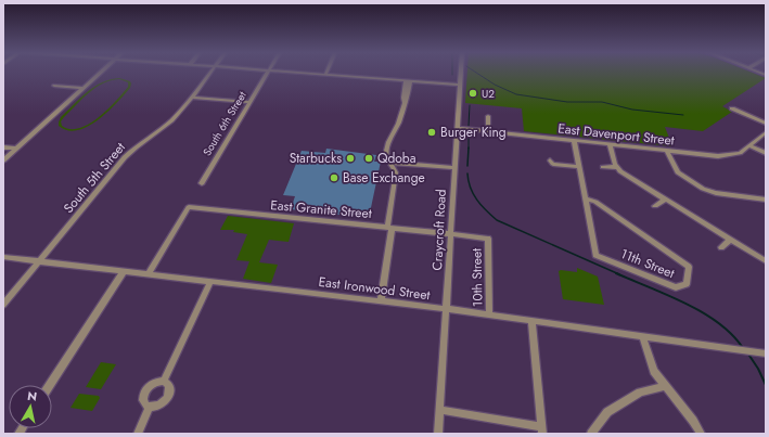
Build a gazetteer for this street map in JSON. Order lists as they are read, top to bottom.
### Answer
{
  "streets": {
    "street": [
      "South 6th Street",
      "East Davenport Street",
      "South 5th Street",
      "East Granite Street",
      "Craycroft Road",
      "11th Street",
      "10th Street",
      "East Ironwood Street"
    ]
  },
  "crossings": [
    ["East Davenport Street", "Craycroft Road"],
    ["East Davenport Street", "11th Street"],
    ["South 5th Street", "East Ironwood Street"],
    ["East Granite Street", "Craycroft Road"],
    ["East Granite Street", "10th Street"],
    ["East Granite Street", "East Ironwood Street"],
    ["Craycroft Road", "East Ironwood Street"],
    ["10th Street", "East Ironwood Street"]
  ],
  "places": [
    "U2",
    "Burger King",
    "Starbucks",
    "Qdoba",
    "Base Exchange"
  ],
  "north": "top"
}
